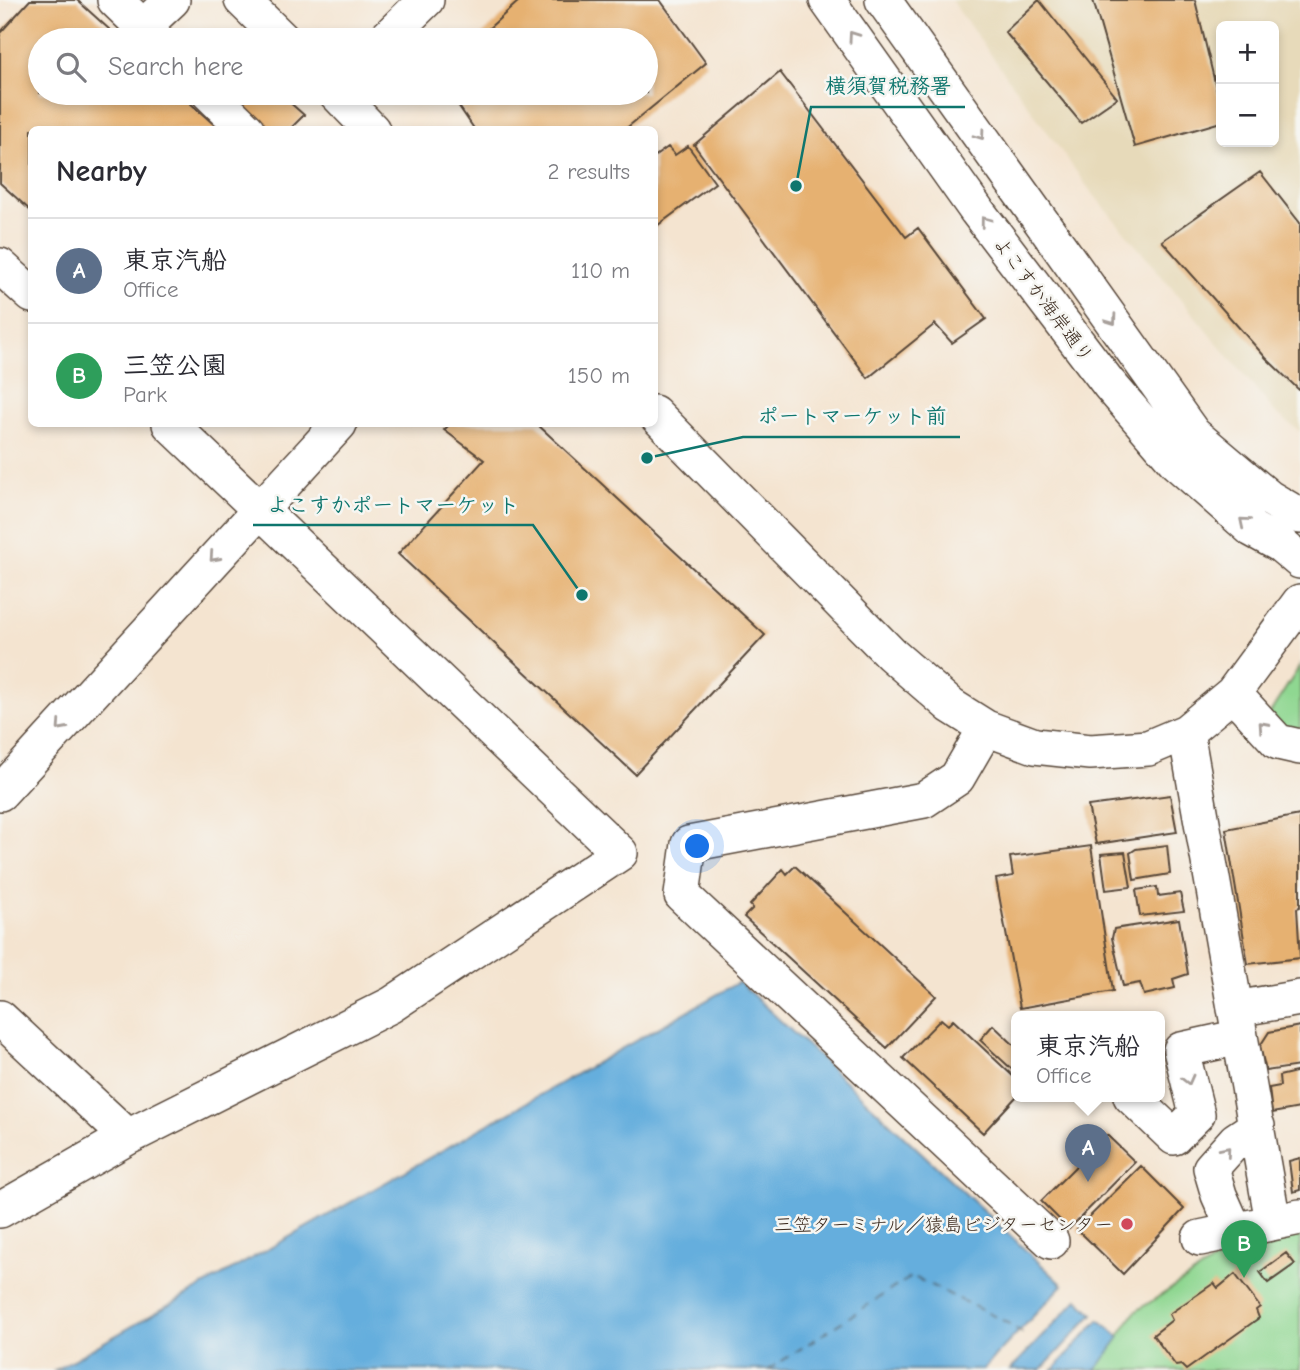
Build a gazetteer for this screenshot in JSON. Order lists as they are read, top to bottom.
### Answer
{
  "streets": {
    "street": ["よこすか海岸通り"]
  },
  "places": [
    "横須賀税務署",
    "ポートマーケット前",
    "よこすかポートマーケット",
    "三笠ターミナル／猿島ビジターセンター"
  ],
  "page": {
    "map_buttons": ["+", "−"],
    "search": "Search here",
    "heading": ["Nearby", "2 results"],
    "list": [
      {
        "mark": "A",
        "name": "東京汽船",
        "note": "Office",
        "value": "110 m"
      },
      {
        "mark": "B",
        "name": "三笠公園",
        "note": "Park",
        "value": "150 m"
      }
    ],
    "popup": ["東京汽船", "Office"],
    "pins": ["A", "B"]
  }
}
